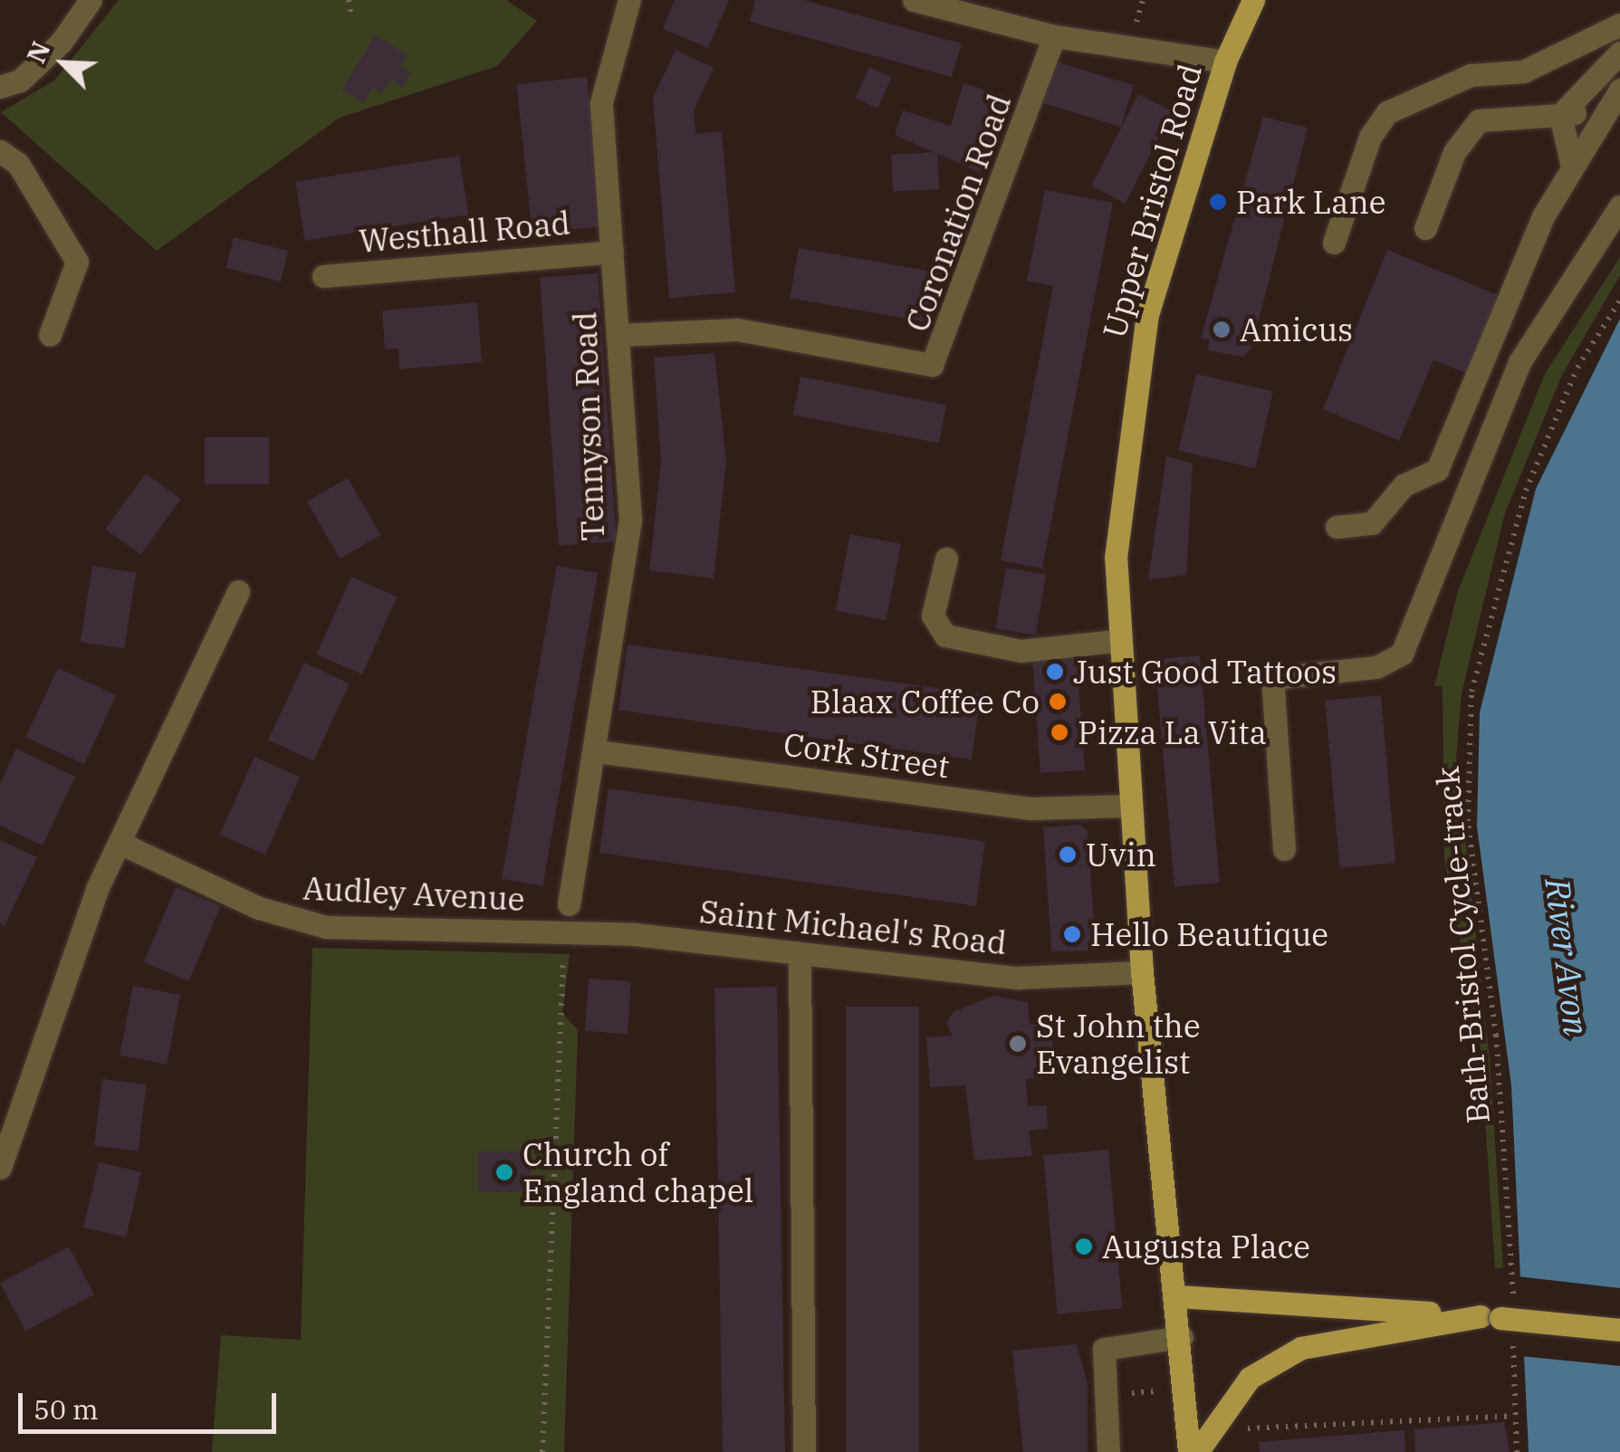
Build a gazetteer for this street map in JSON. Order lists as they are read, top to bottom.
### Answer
{
  "streets": {
    "main road": ["Upper Bristol Road"],
    "street": [
      "Coronation Road",
      "Westhall Road",
      "Tennyson Road",
      "Cork Street",
      "Audley Avenue",
      "Saint Michael's Road"
    ],
    "path": ["Bath-Bristol Cycle-track"]
  },
  "crossings": [
    ["Upper Bristol Road", "Cork Street"],
    ["Upper Bristol Road", "Saint Michael's Road"],
    ["Coronation Road", "Tennyson Road"],
    ["Westhall Road", "Tennyson Road"],
    ["Tennyson Road", "Cork Street"],
    ["Audley Avenue", "Saint Michael's Road"]
  ],
  "water": ["River Avon"],
  "places": [
    "Park Lane",
    "Amicus",
    "Just Good Tattoos",
    "Blaax Coffee Co",
    "Pizza La Vita",
    "Uvin",
    "Hello Beautique",
    "St John the Evangelist",
    "Church of England chapel",
    "Augusta Place"
  ],
  "scale_bar": "50 m",
  "north": "top left"
}
